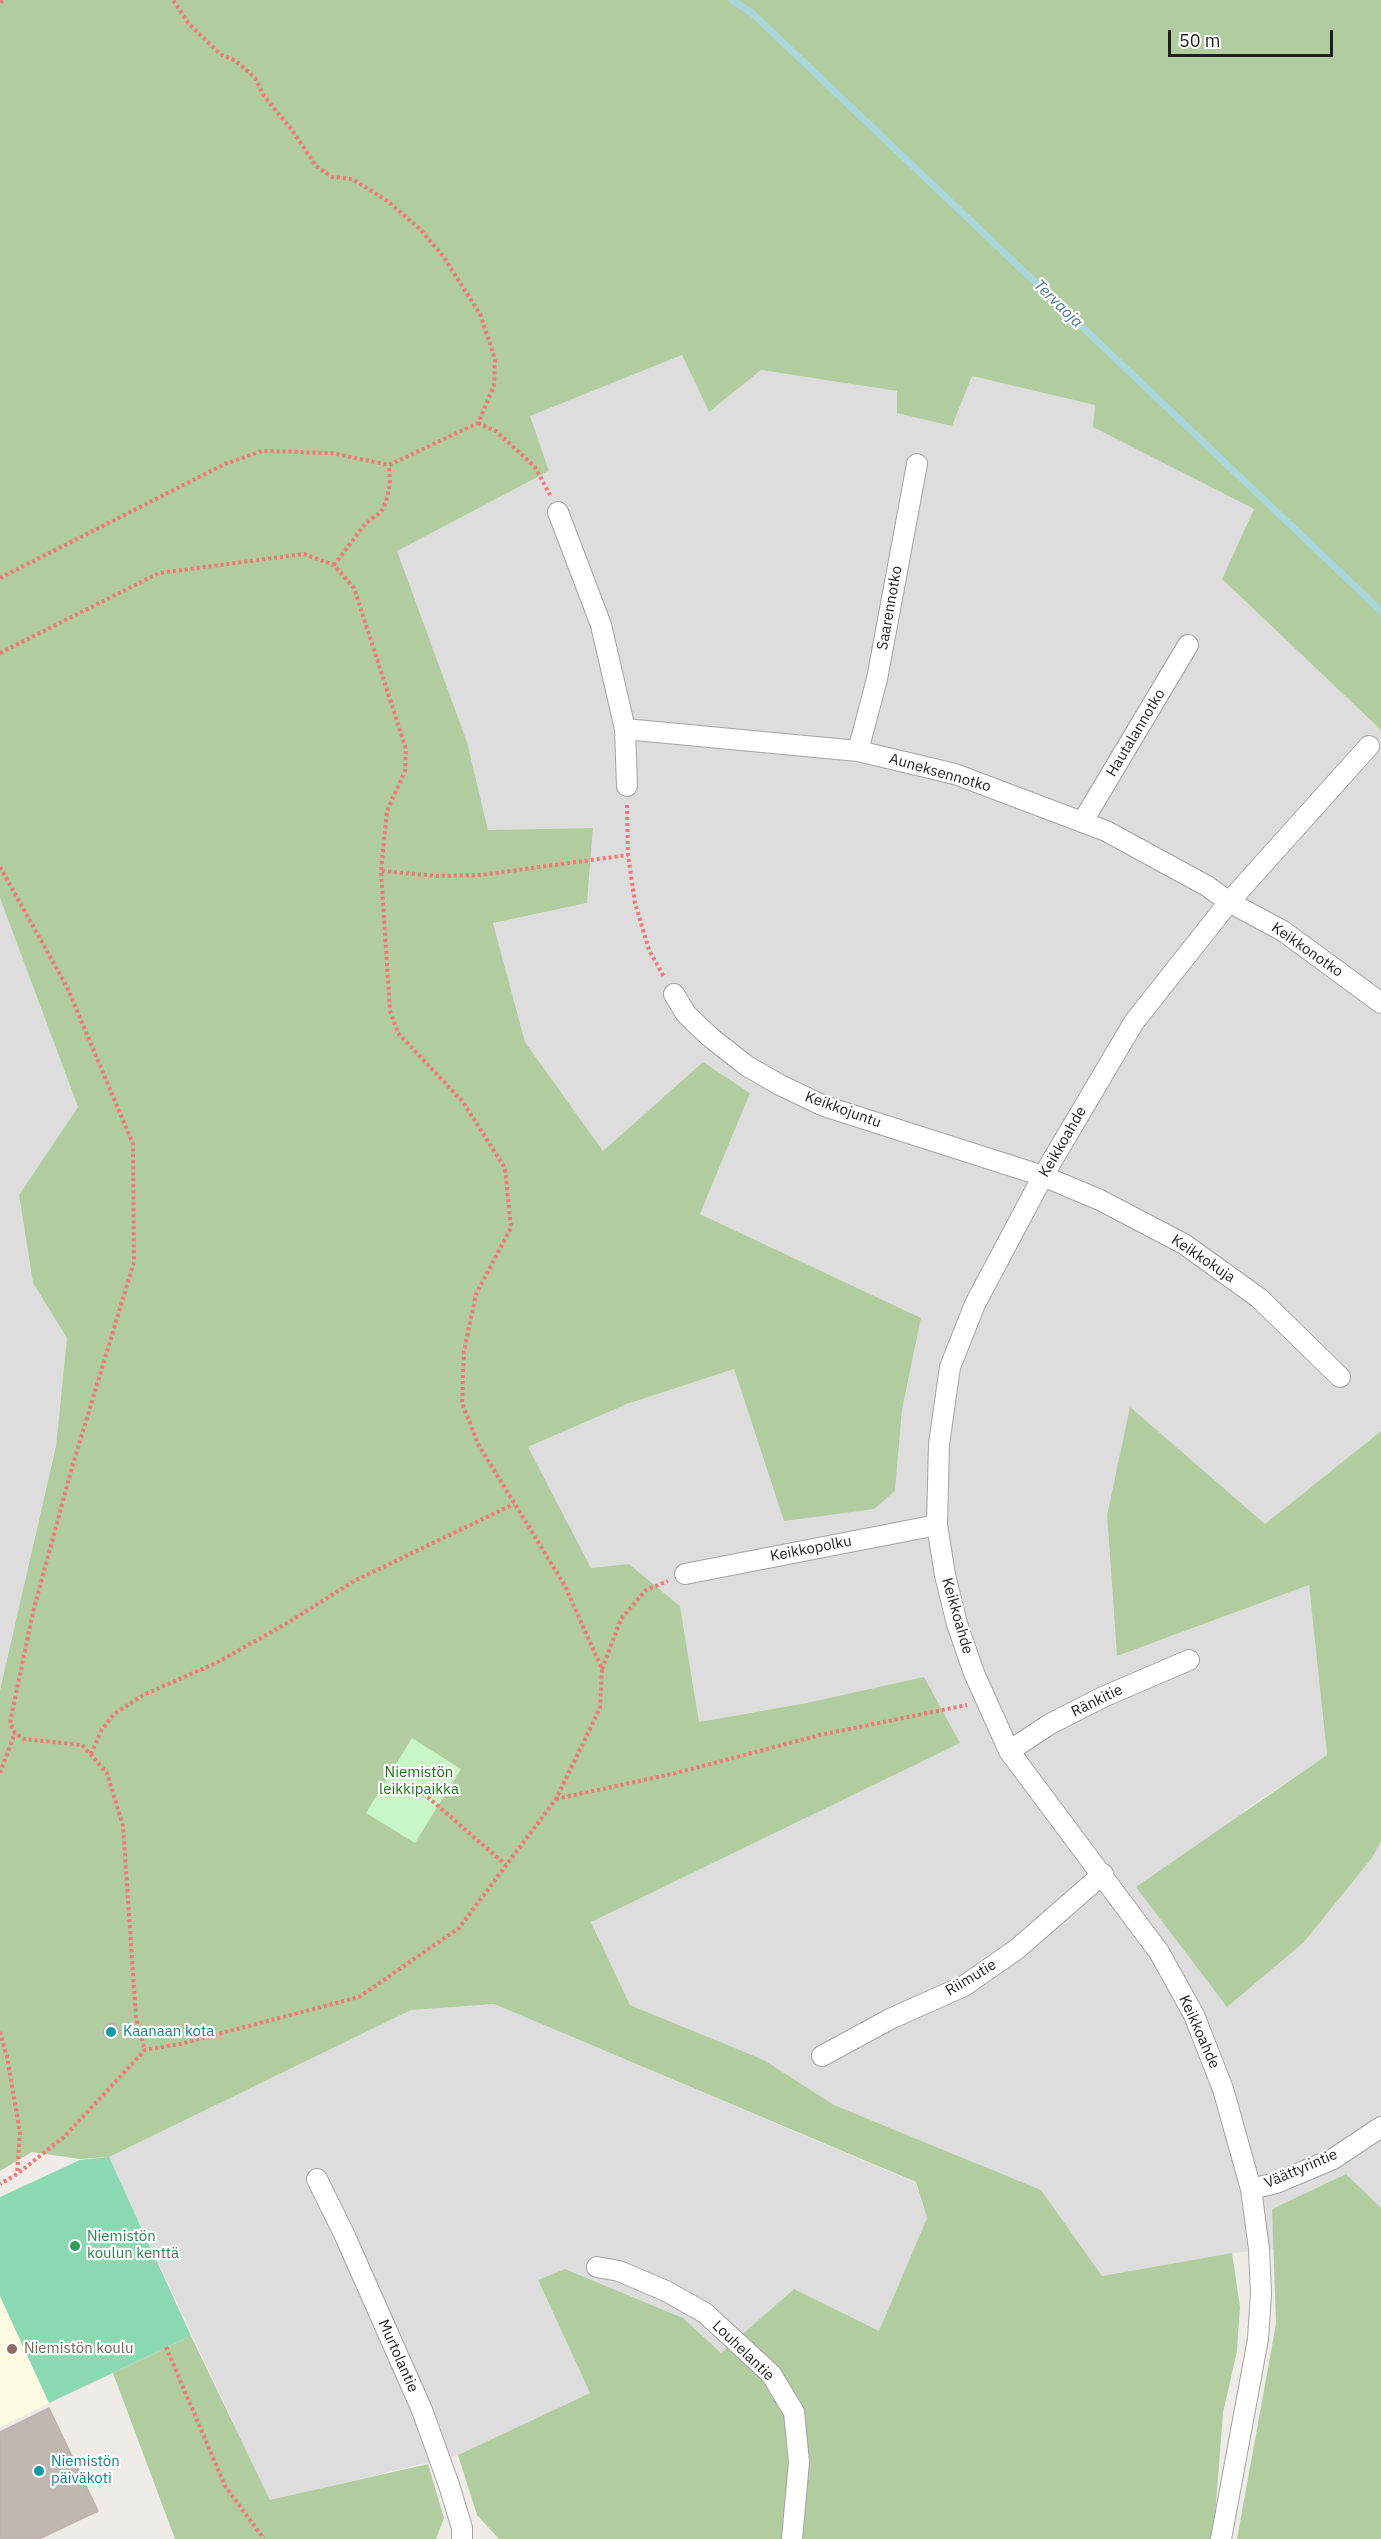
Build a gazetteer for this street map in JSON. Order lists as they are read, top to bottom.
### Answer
{
  "streets": {
    "street": [
      "Saarennotko",
      "Hautalannotko",
      "Auneksennotko",
      "Keikkonotko",
      "Keikkojuntu",
      "Keikkoahde",
      "Keikkokuja",
      "Keikkopolku",
      "Ränkitie",
      "Riimutie",
      "Väättyrintie",
      "Louhelantie",
      "Murtolantie"
    ]
  },
  "crossings": [
    ["Saarennotko", "Auneksennotko"],
    ["Hautalannotko", "Auneksennotko"],
    ["Auneksennotko", "Keikkonotko"],
    ["Auneksennotko", "Keikkoahde"],
    ["Keikkonotko", "Keikkoahde"],
    ["Keikkojuntu", "Keikkoahde"],
    ["Keikkojuntu", "Keikkokuja"],
    ["Keikkoahde", "Keikkokuja"],
    ["Keikkoahde", "Keikkopolku"],
    ["Keikkoahde", "Ränkitie"],
    ["Keikkoahde", "Riimutie"],
    ["Keikkoahde", "Väättyrintie"]
  ],
  "water": ["Tervaoja"],
  "parks": ["Niemistön leikkipaikka"],
  "places": [
    "Kaanaan kota",
    "Niemistön koulun kenttä",
    "Niemistön koulu",
    "Niemistön päiväkoti"
  ],
  "scale_bar": "50 m"
}
